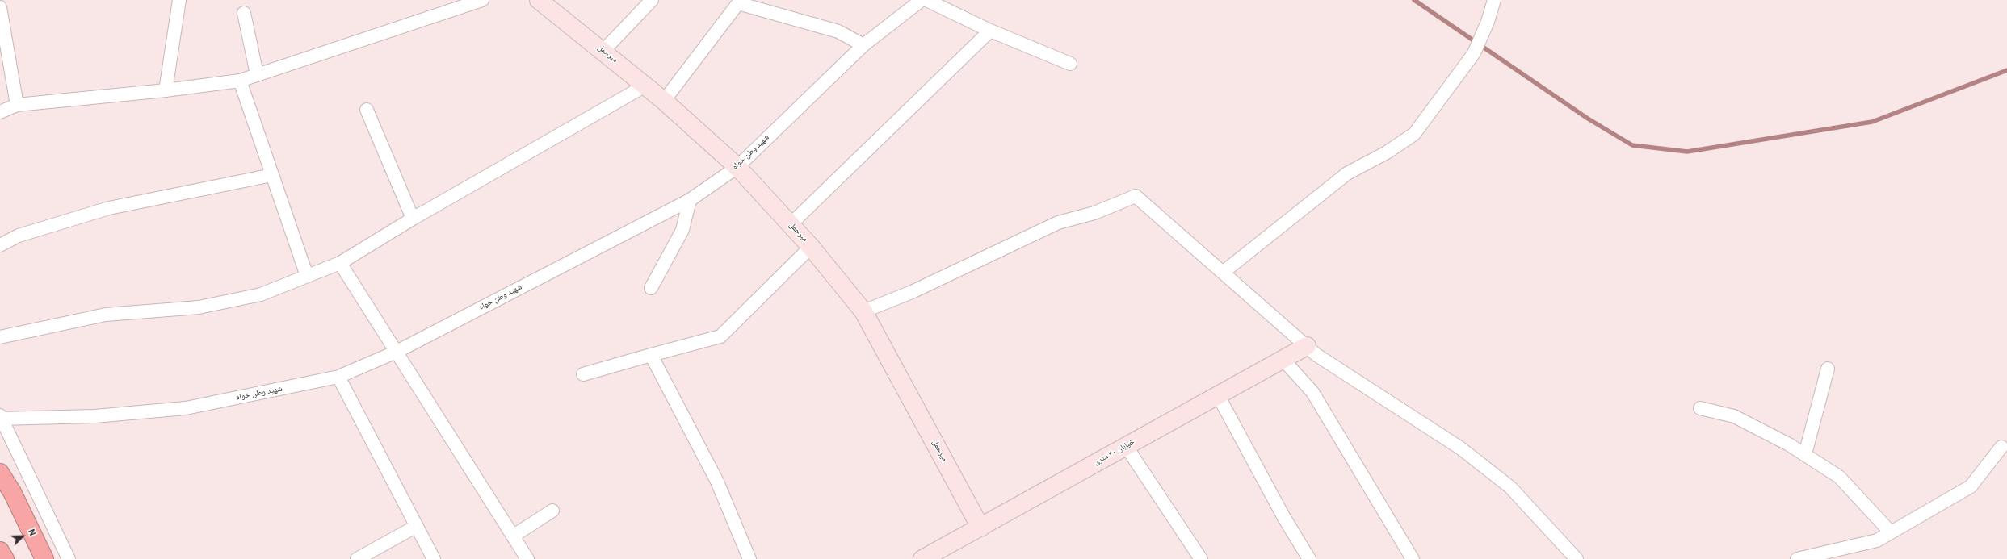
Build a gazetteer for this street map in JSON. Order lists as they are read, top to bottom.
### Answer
{
  "streets": {
    "street": ["میرحمل", "شهید وطن خواه", "خیابان ۳۰ متری"]
  },
  "crossings": [
    ["میرحمل", "شهید وطن خواه"],
    ["میرحمل", "خیابان ۳۰ متری"]
  ],
  "north": "top right"
}
